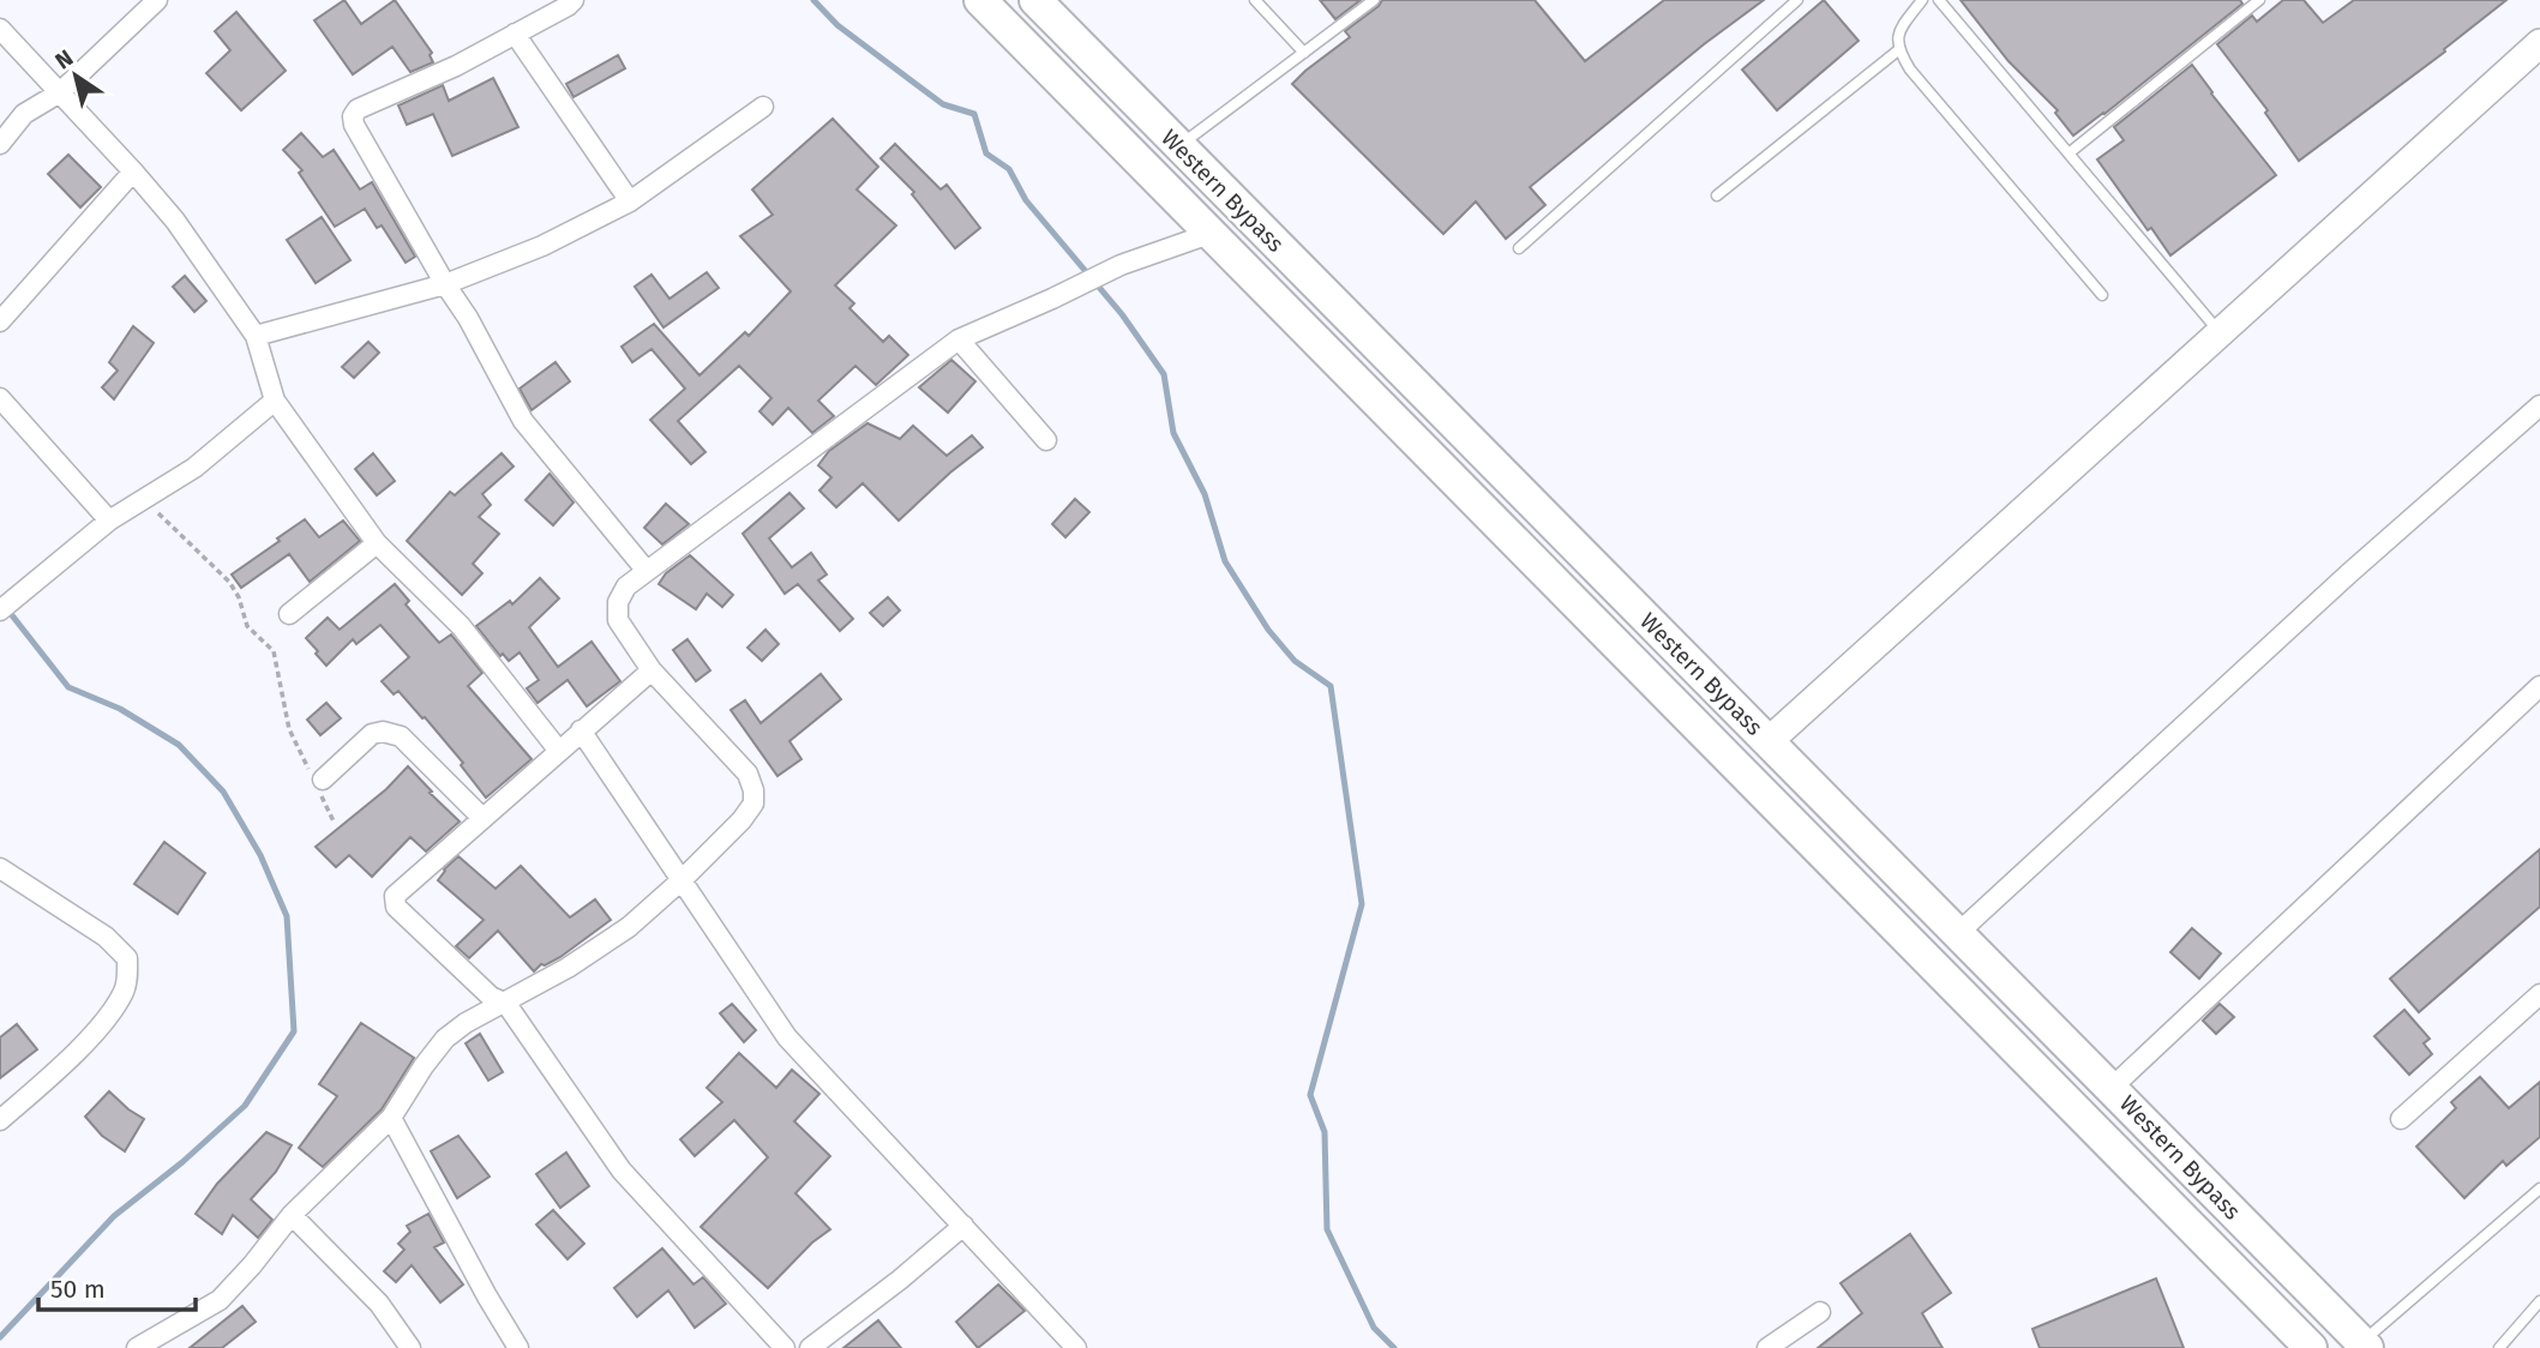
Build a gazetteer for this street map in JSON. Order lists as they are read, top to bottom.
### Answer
{
  "streets": {
    "main road": ["Western Bypass"]
  },
  "scale_bar": "50 m",
  "north": "top left"
}
